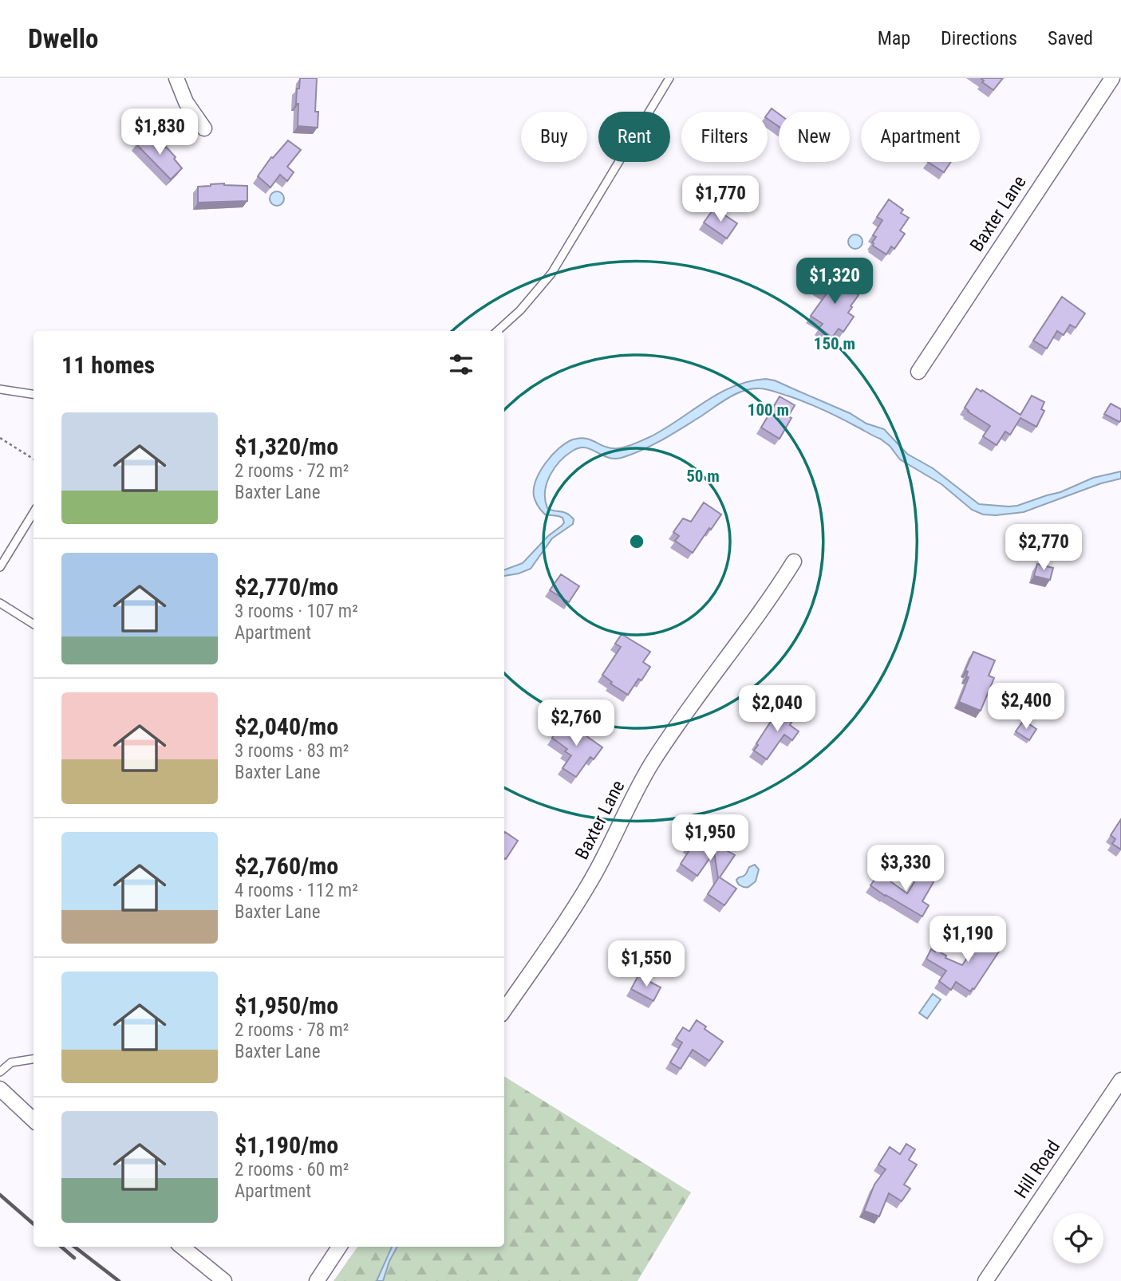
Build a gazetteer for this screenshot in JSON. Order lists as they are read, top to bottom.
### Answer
{
  "streets": {
    "street": ["Baxter Lane", "Hill Road"]
  },
  "page": {
    "header": "Dwello",
    "nav": ["Map", "Directions", "Saved"],
    "price": [
      "$1,830",
      "$1,770",
      "$1,320",
      "$2,770",
      "$2,400",
      "$2,040",
      "$2,760",
      "$1,950",
      "$3,330",
      "$1,190",
      "$1,550"
    ],
    "chip": [
      "Buy",
      "Rent",
      "Filters",
      "New",
      "Apartment"
    ],
    "heading": "11 homes",
    "list": [
      {
        "name": "$1,320/mo",
        "note": "2 rooms · 72 m² · Baxter Lane"
      },
      {
        "name": "$2,770/mo",
        "note": "3 rooms · 107 m² · Apartment"
      },
      {
        "name": "$2,040/mo",
        "note": "3 rooms · 83 m² · Baxter Lane"
      },
      {
        "name": "$2,760/mo",
        "note": "4 rooms · 112 m² · Baxter Lane"
      },
      {
        "name": "$1,950/mo",
        "note": "2 rooms · 78 m² · Baxter Lane"
      },
      {
        "name": "$1,190/mo",
        "note": "2 rooms · 60 m² · Apartment"
      }
    ]
  },
  "rings": ["150 m", "100 m", "50 m"]
}
